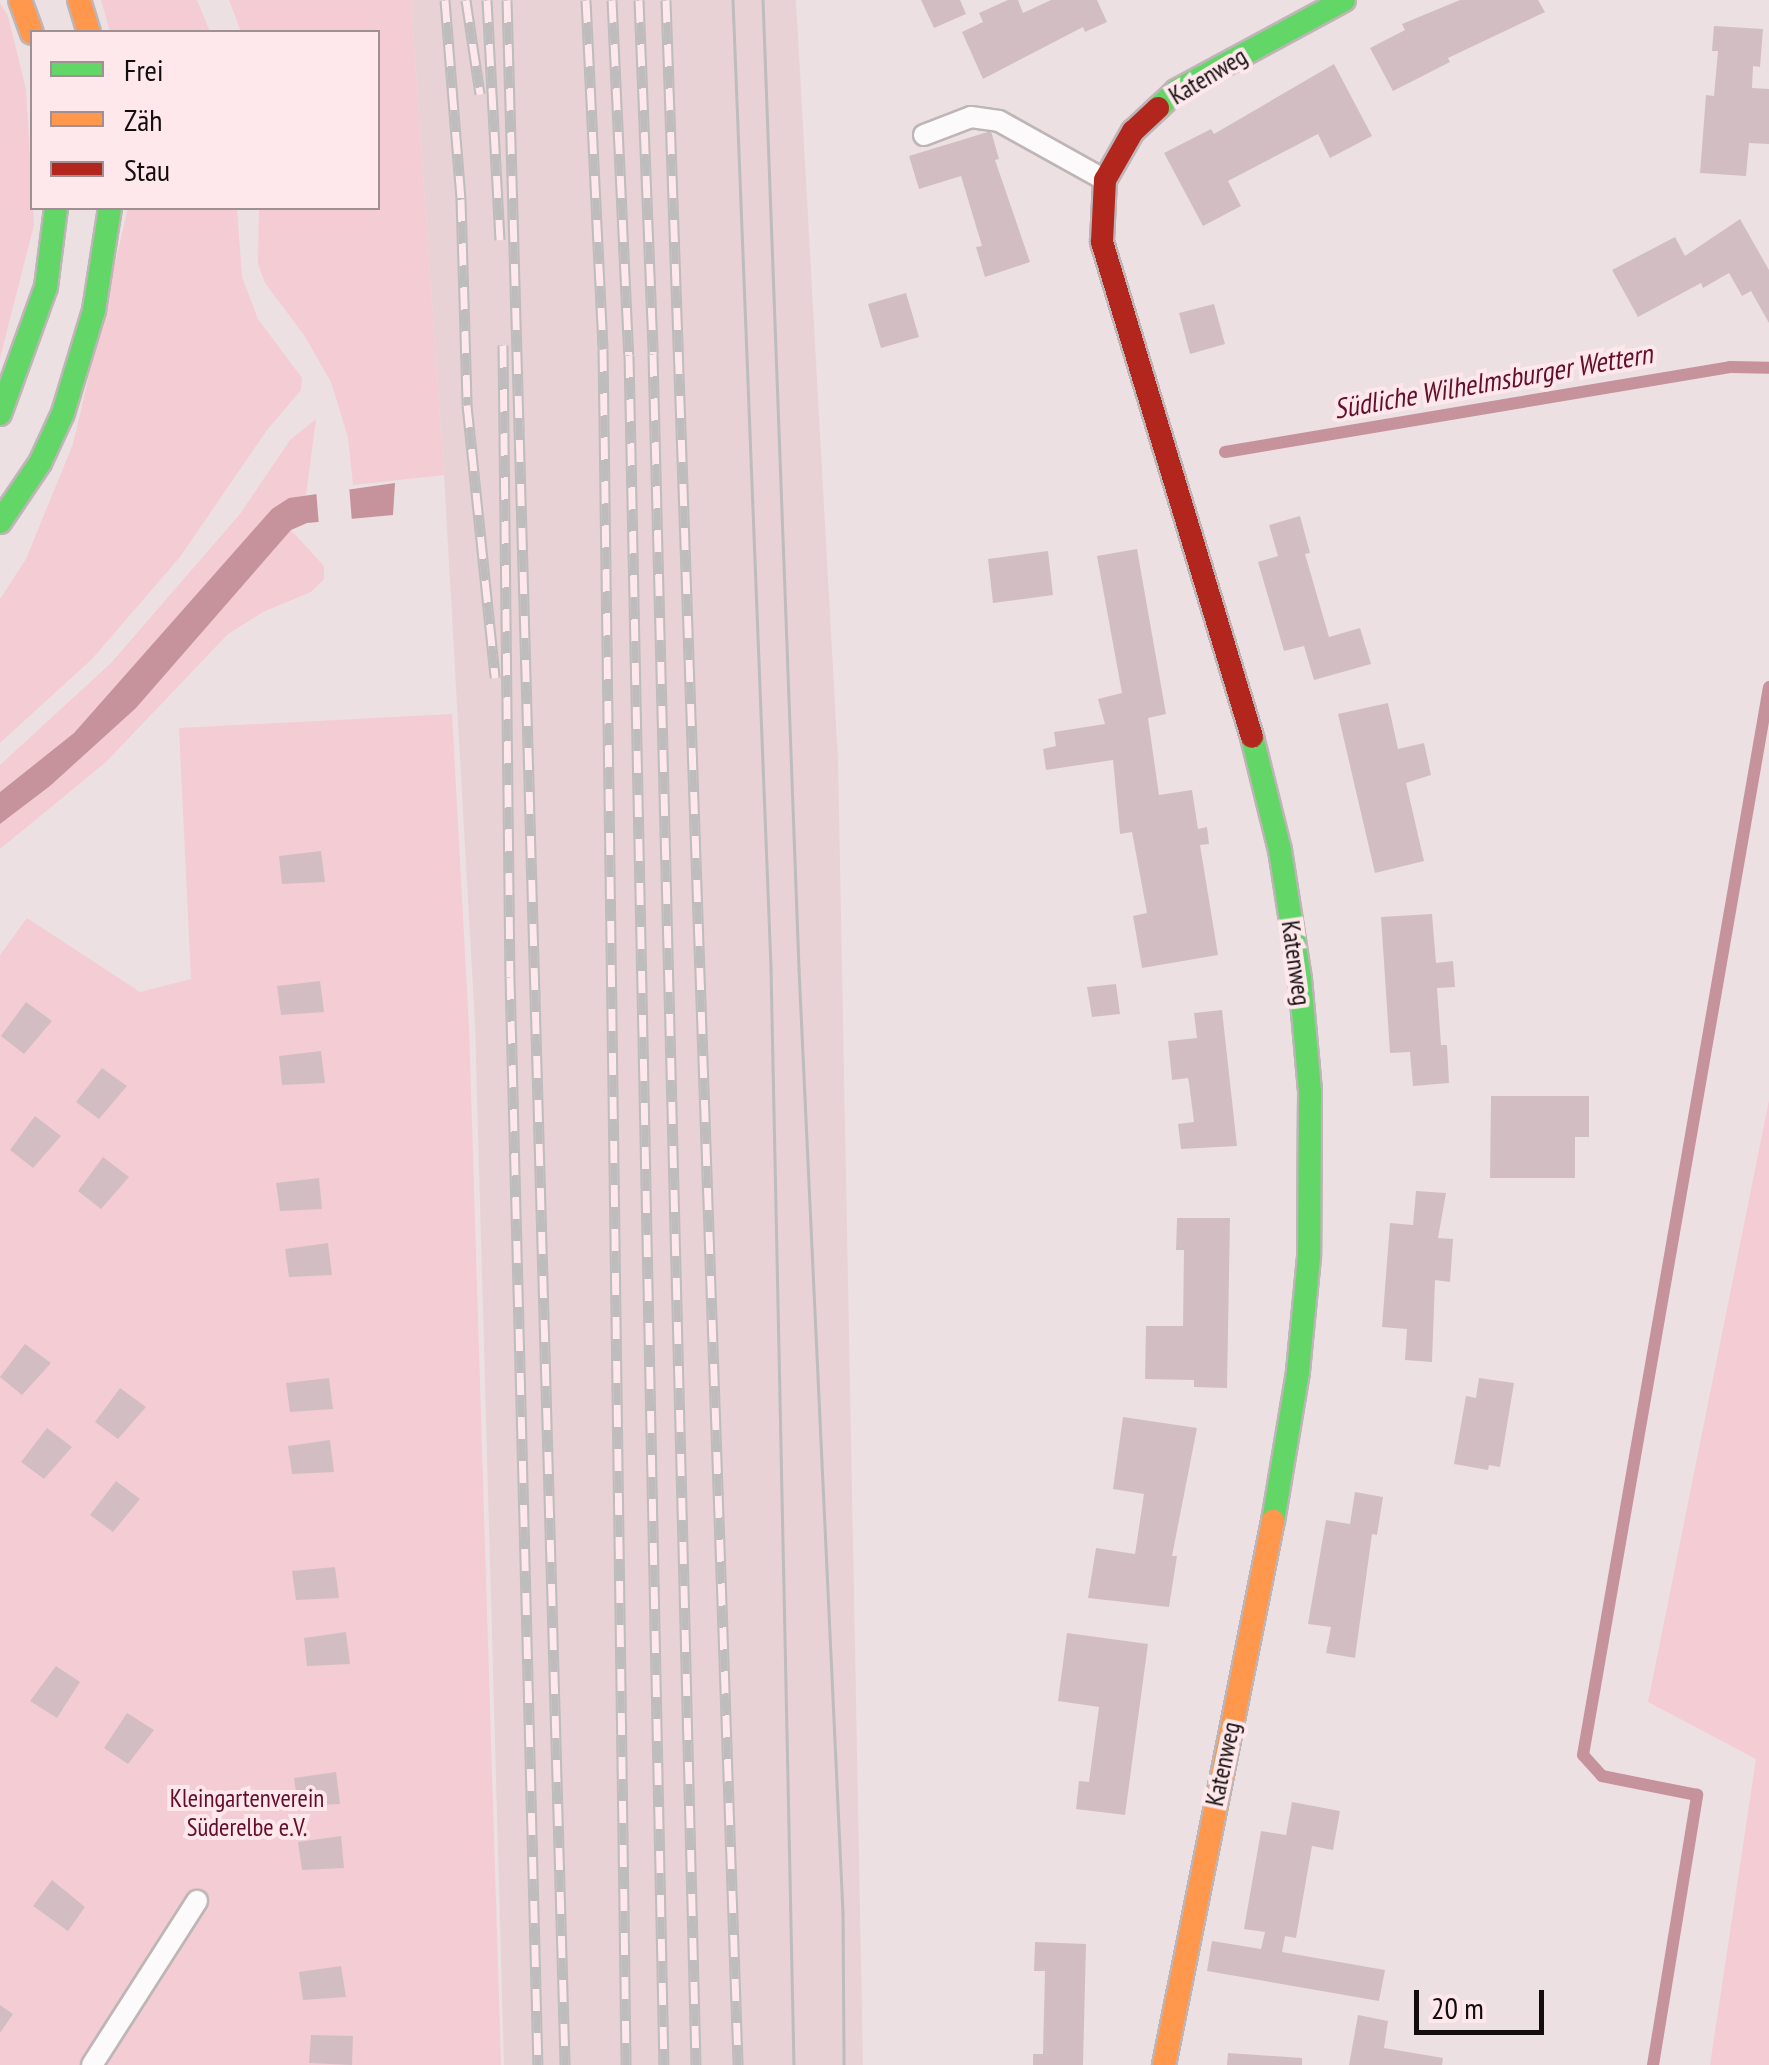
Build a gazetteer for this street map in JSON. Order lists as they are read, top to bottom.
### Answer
{
  "streets": {
    "main road": ["Katenweg"]
  },
  "water": ["Südliche Wilhelmsburger Wettern"],
  "parks": ["Kleingartenverein Süderelbe e.V."],
  "legend": ["Frei", "Zäh", "Stau"],
  "scale_bar": "20 m"
}
